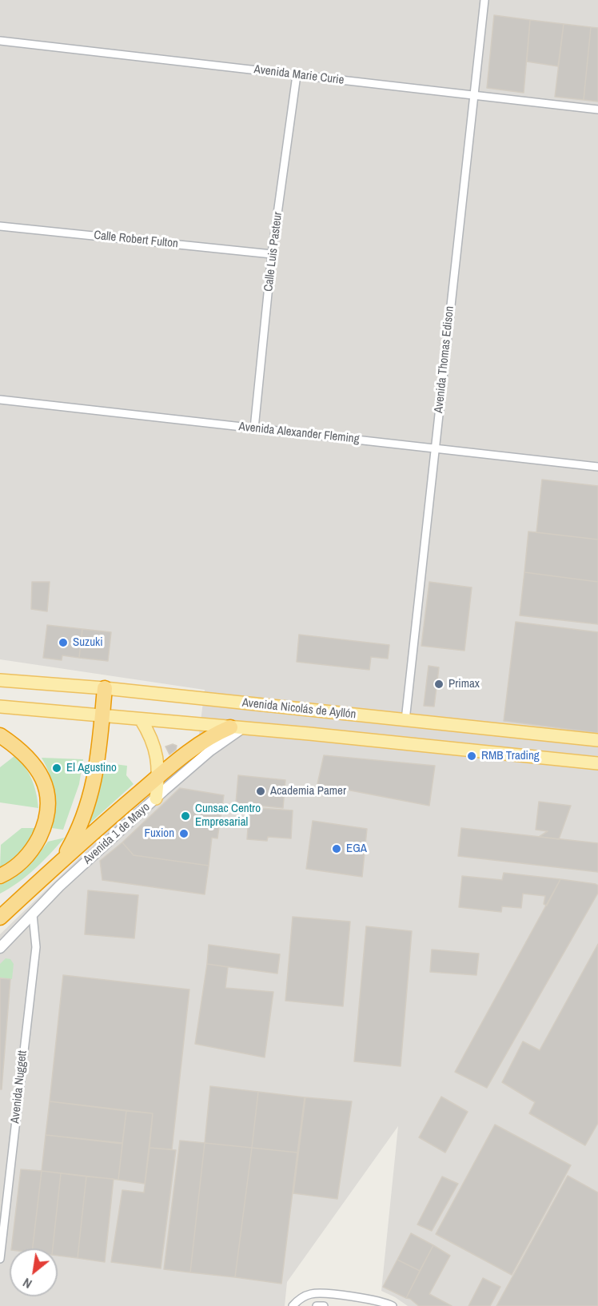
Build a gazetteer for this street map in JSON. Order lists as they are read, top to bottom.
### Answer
{
  "streets": {
    "main road": ["Avenida Nicolás de Ayllón"],
    "street": [
      "Avenida Marie Curie",
      "Calle Robert Fulton",
      "Calle Luis Pasteur",
      "Avenida Thomas Edison",
      "Avenida Alexander Fleming",
      "Avenida 1 de Mayo",
      "Avenida Nuggett"
    ]
  },
  "crossings": [
    ["Avenida Marie Curie", "Calle Luis Pasteur"],
    ["Avenida Marie Curie", "Avenida Thomas Edison"],
    ["Calle Robert Fulton", "Calle Luis Pasteur"],
    ["Calle Luis Pasteur", "Avenida Alexander Fleming"],
    ["Avenida Thomas Edison", "Avenida Alexander Fleming"],
    ["Avenida Thomas Edison", "Avenida Nicolás de Ayllón"],
    ["Avenida Nicolás de Ayllón", "Avenida 1 de Mayo"],
    ["Avenida 1 de Mayo", "Avenida Nuggett"]
  ],
  "places": [
    "Suzuki",
    "Primax",
    "RMB Trading",
    "El Agustino",
    "Academia Pamer",
    "Cunsac Centro Empresarial",
    "Fuxion",
    "EGA"
  ],
  "north": "bottom left"
}
